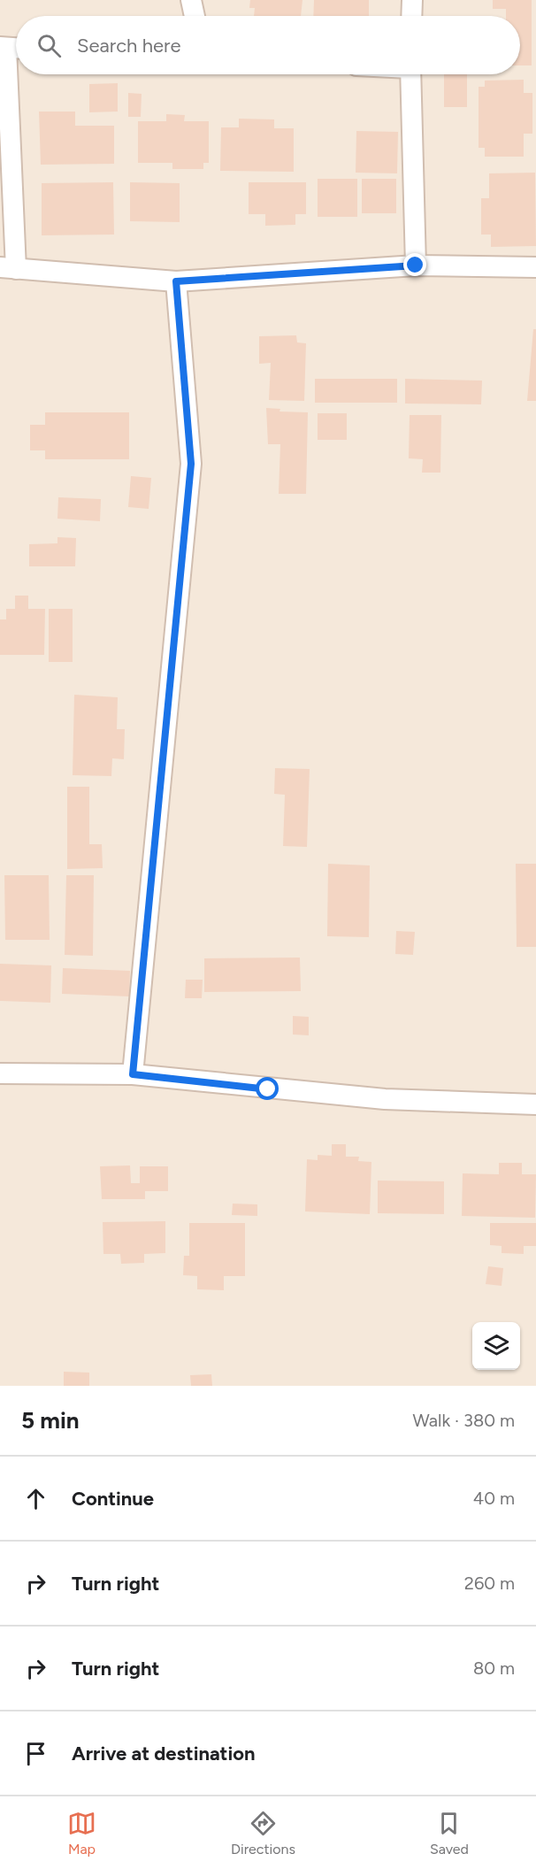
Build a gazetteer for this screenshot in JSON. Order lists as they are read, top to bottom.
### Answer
{
  "page": {
    "search": "Search here",
    "heading": ["5 min", "Walk · 380 m"],
    "list": [
      ["Continue", "40 m"],
      ["Turn right", "260 m"],
      ["Turn right", "80 m"],
      "Arrive at destination"
    ],
    "nav": ["Map", "Directions", "Saved"]
  }
}
